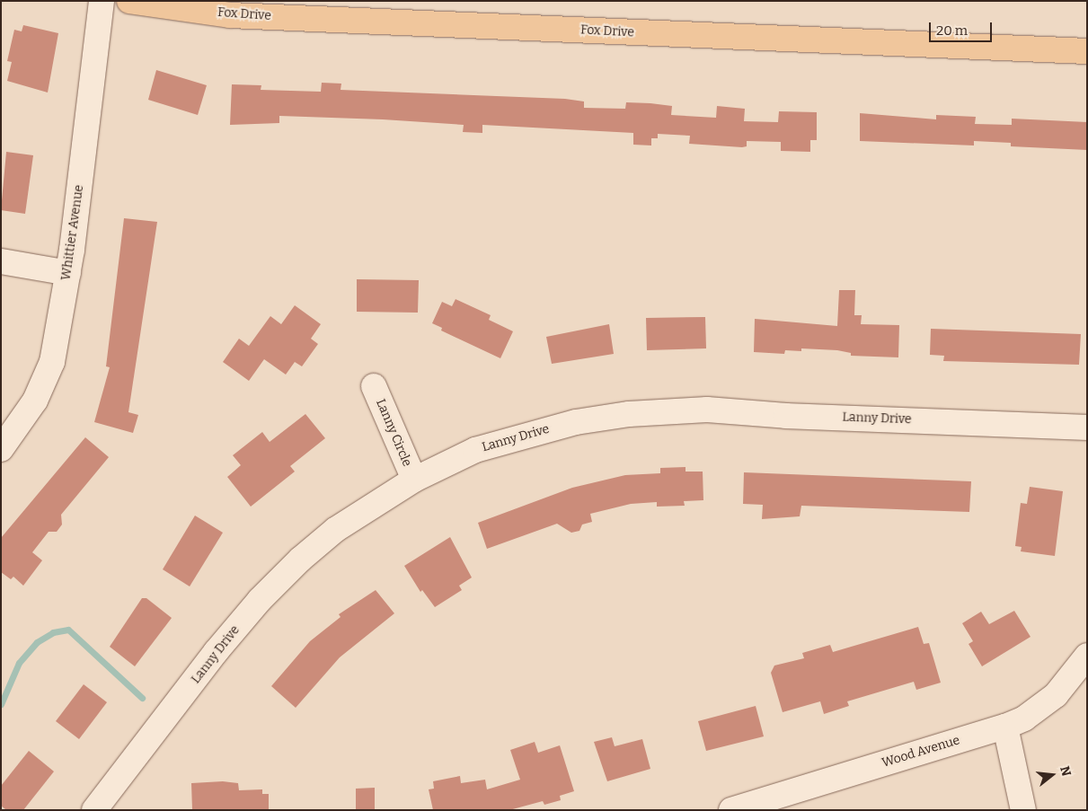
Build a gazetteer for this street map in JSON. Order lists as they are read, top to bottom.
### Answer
{
  "streets": {
    "main road": ["Fox Drive"],
    "street": [
      "Whittier Avenue",
      "Lanny Drive",
      "Lanny Circle",
      "Wood Avenue"
    ]
  },
  "crossings": [
    ["Lanny Drive", "Lanny Circle"]
  ],
  "scale_bar": "20 m",
  "north": "right"
}
